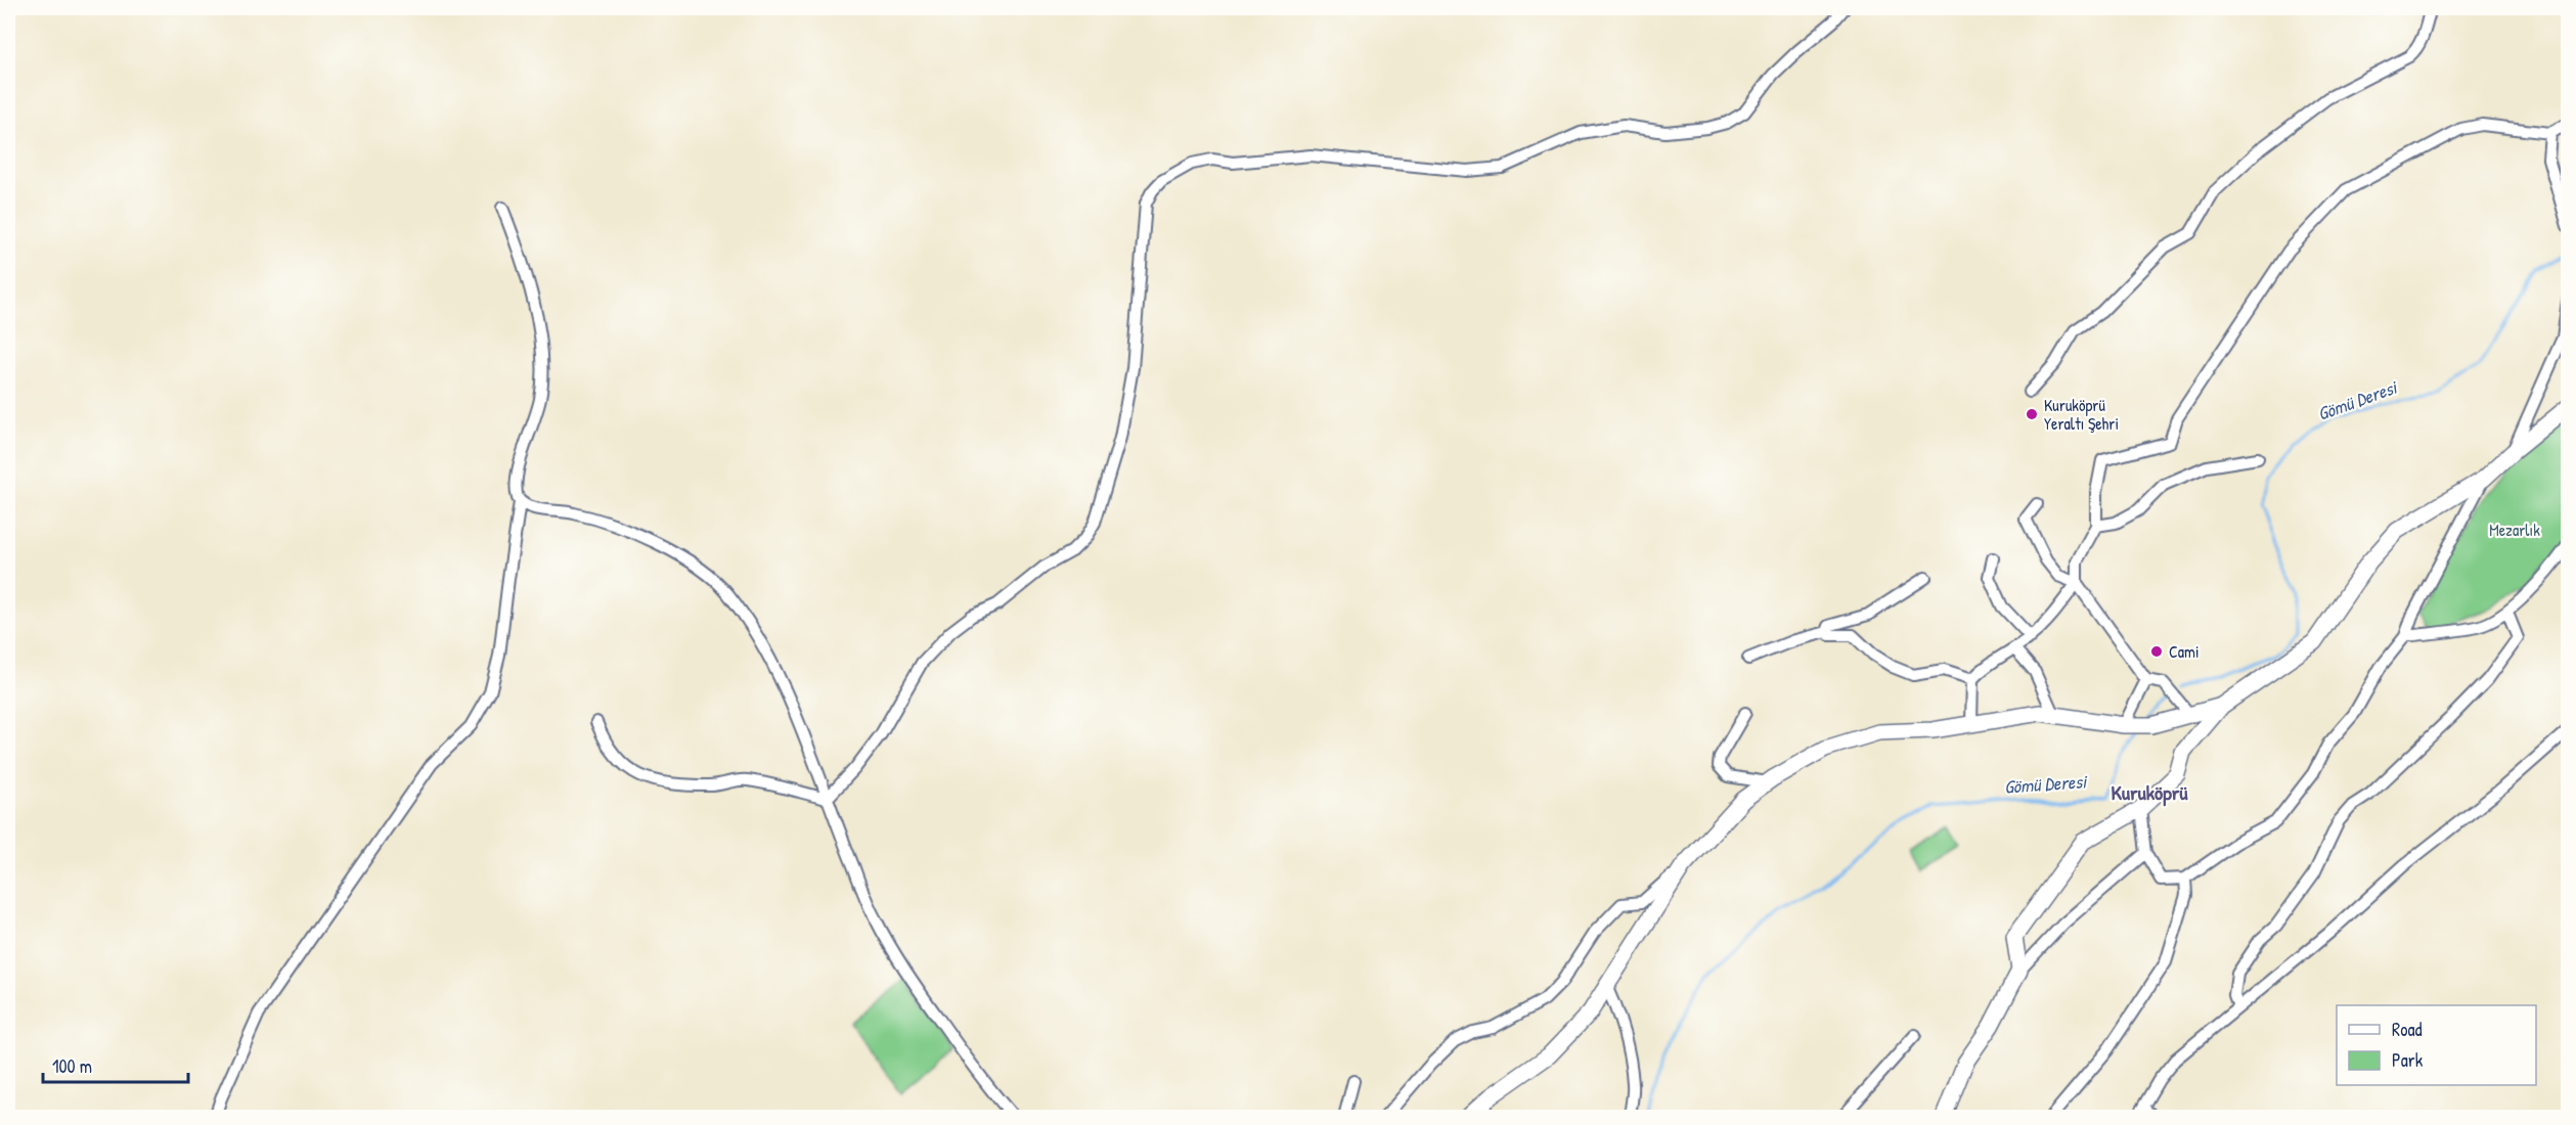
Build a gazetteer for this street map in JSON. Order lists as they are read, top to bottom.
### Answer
{
  "districts": ["Kuruköprü"],
  "water": ["Gömü Deresi"],
  "parks": ["Mezarlık"],
  "places": ["Kuruköprü Yeraltı Şehri", "Cami"],
  "legend": ["Road", "Park"],
  "scale_bar": "100 m"
}
